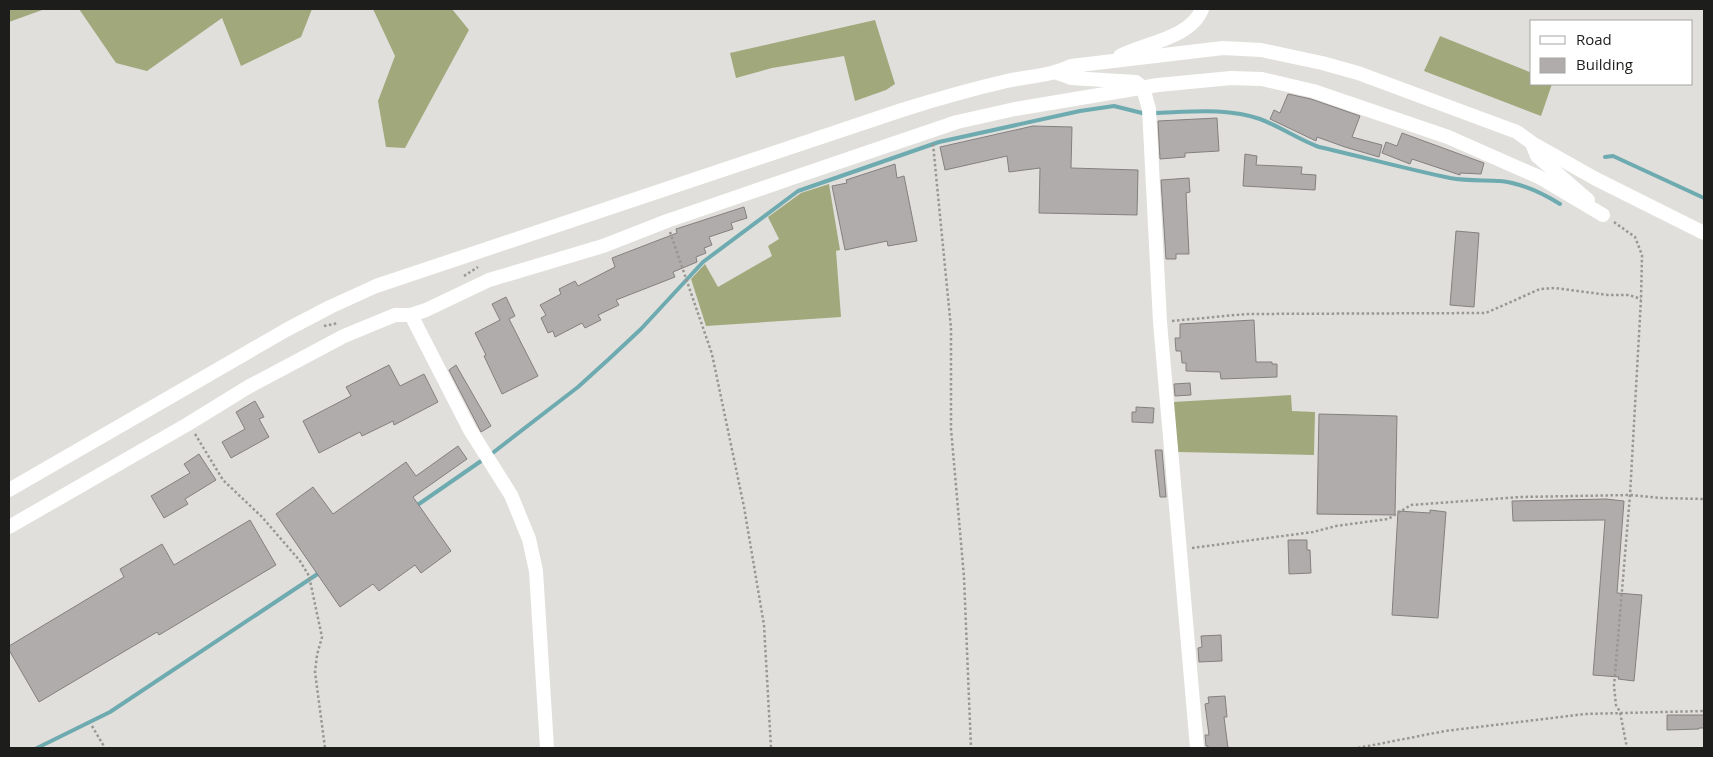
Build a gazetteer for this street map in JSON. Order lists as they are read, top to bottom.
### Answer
{
  "legend": ["Road", "Building"]
}
